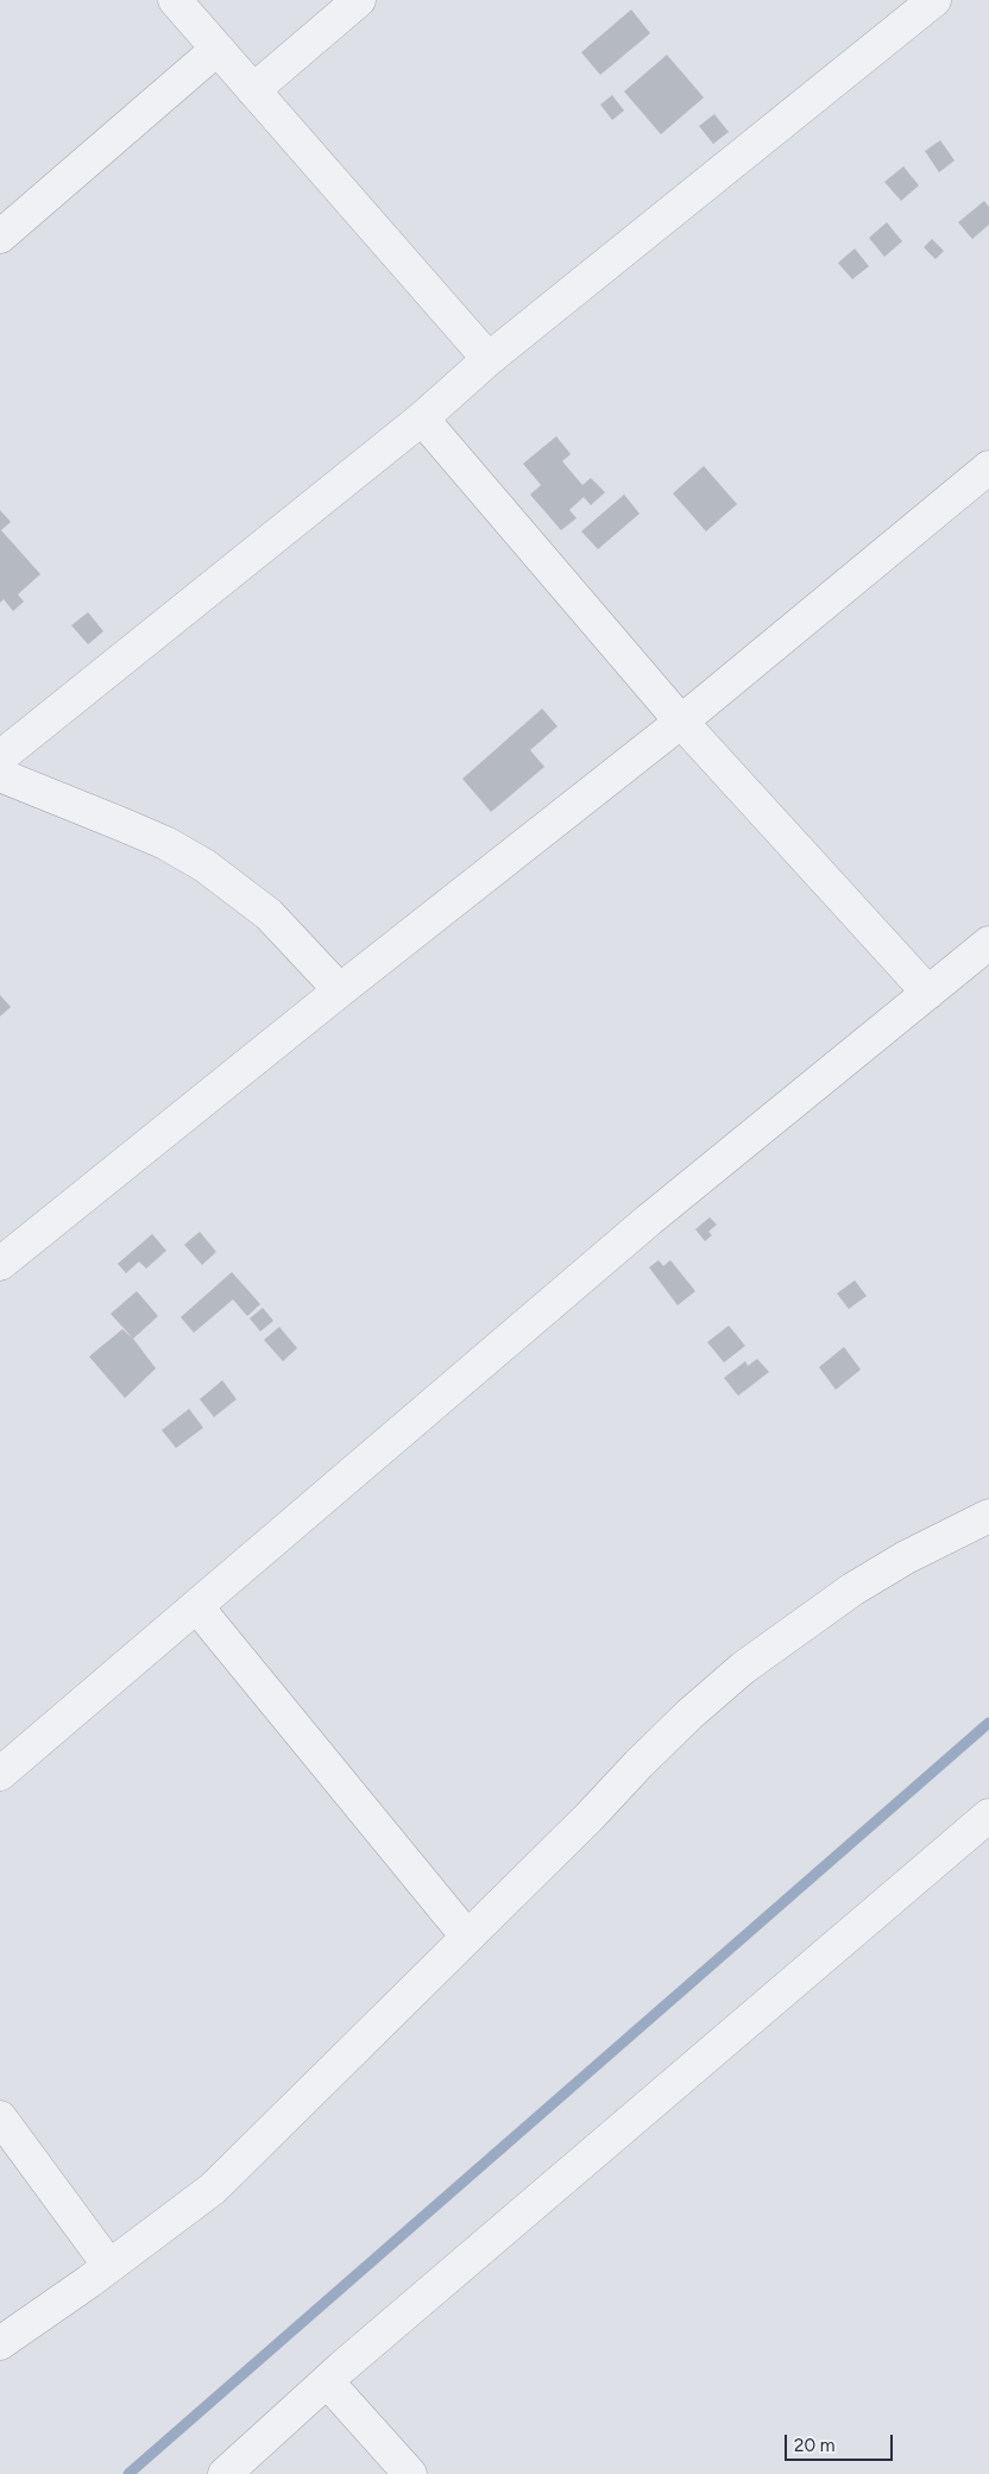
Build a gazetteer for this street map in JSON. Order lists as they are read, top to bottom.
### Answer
{
  "scale_bar": "20 m"
}
